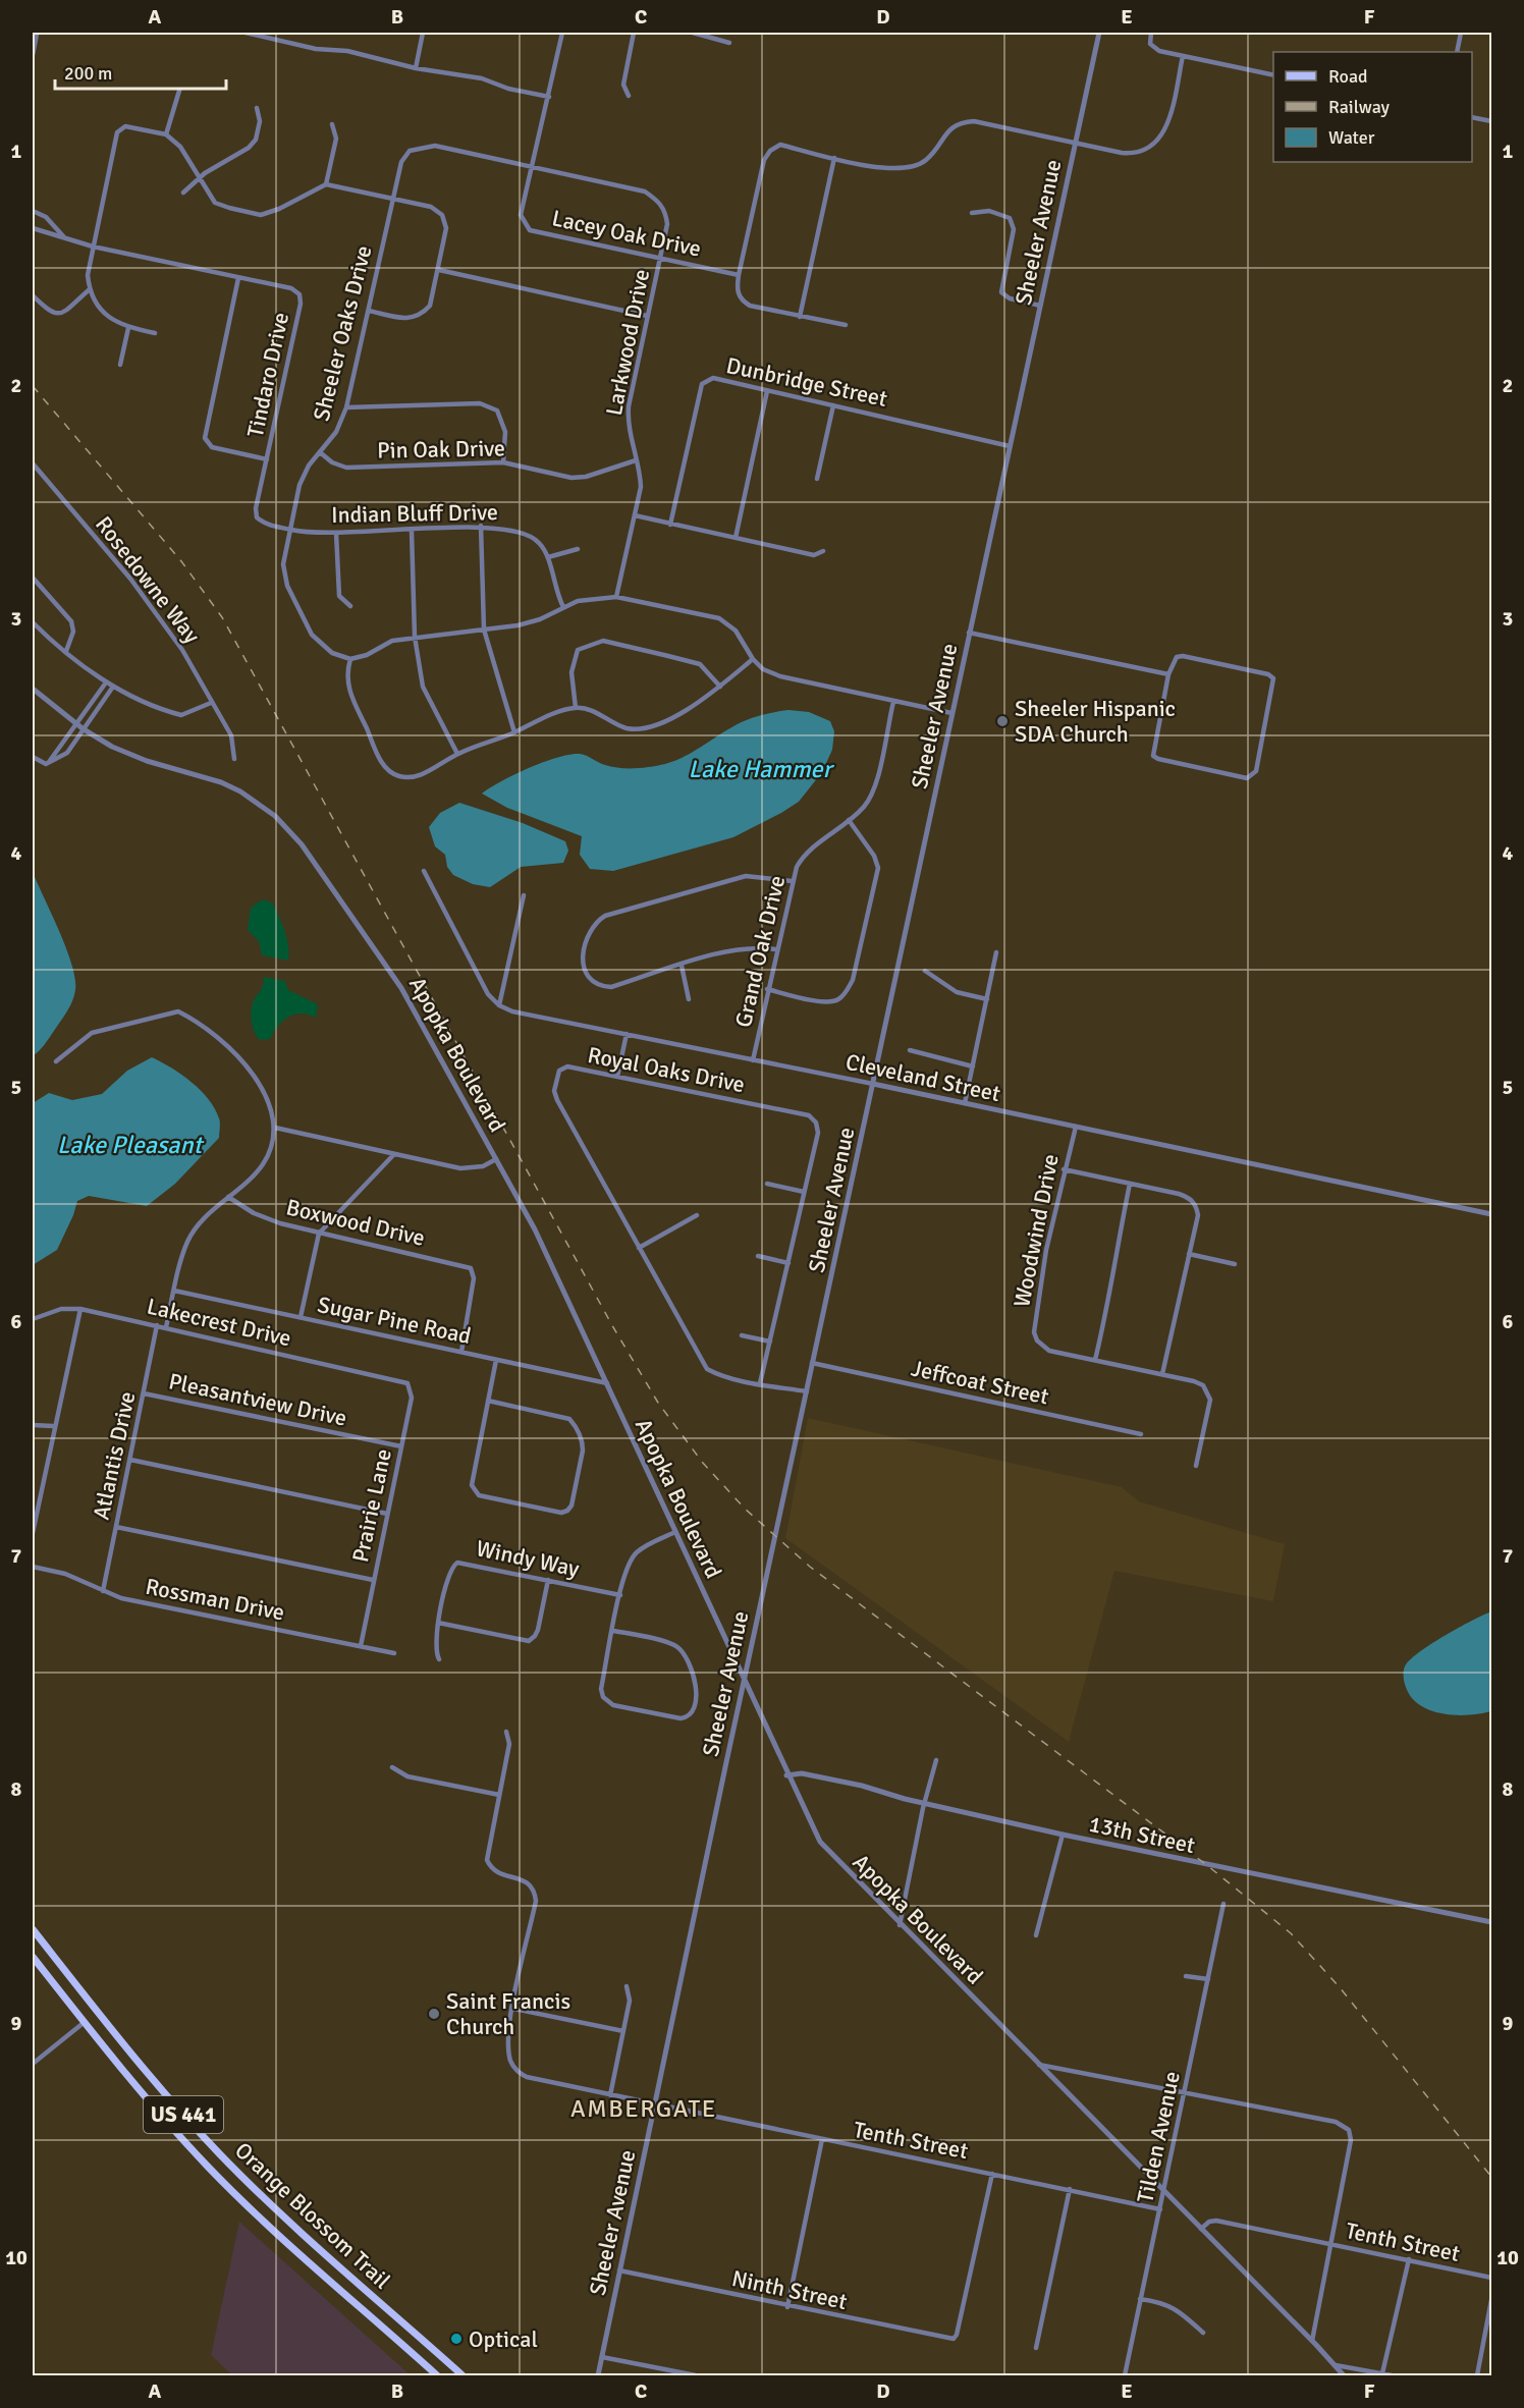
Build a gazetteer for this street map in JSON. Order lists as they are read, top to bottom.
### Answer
{
  "streets": {
    "main road": ["US 441", "Orange Blossom Trail"],
    "street": [
      "Sheeler Avenue",
      "Lacey Oak Drive",
      "Sheeler Oaks Drive",
      "Larkwood Drive",
      "Tindaro Drive",
      "Dunbridge Street",
      "Pin Oak Drive",
      "Indian Bluff Drive",
      "Rosedowne Way",
      "Grand Oak Drive",
      "Apopka Boulevard",
      "Royal Oaks Drive",
      "Cleveland Street",
      "Boxwood Drive",
      "Woodwind Drive",
      "Sugar Pine Road",
      "Lakecrest Drive",
      "Jeffcoat Street",
      "Pleasantview Drive",
      "Atlantis Drive",
      "Prairie Lane",
      "Windy Way",
      "Rossman Drive",
      "13th Street",
      "Tilden Avenue",
      "Tenth Street",
      "Ninth Street"
    ]
  },
  "crossings": [
    ["Sheeler Avenue", "Dunbridge Street"],
    ["Sheeler Avenue", "Apopka Boulevard"],
    ["Sheeler Avenue", "Royal Oaks Drive"],
    ["Sheeler Avenue", "Cleveland Street"],
    ["Sheeler Avenue", "Jeffcoat Street"],
    ["Sheeler Avenue", "Tenth Street"],
    ["Sheeler Avenue", "Ninth Street"],
    ["Lacey Oak Drive", "Sheeler Oaks Drive"],
    ["Lacey Oak Drive", "Larkwood Drive"],
    ["Sheeler Oaks Drive", "Larkwood Drive"],
    ["Sheeler Oaks Drive", "Tindaro Drive"],
    ["Sheeler Oaks Drive", "Pin Oak Drive"],
    ["Sheeler Oaks Drive", "Indian Bluff Drive"],
    ["Larkwood Drive", "Pin Oak Drive"],
    ["Tindaro Drive", "Indian Bluff Drive"],
    ["Grand Oak Drive", "Cleveland Street"],
    ["Apopka Boulevard", "Sugar Pine Road"],
    ["Apopka Boulevard", "13th Street"],
    ["Apopka Boulevard", "Tilden Avenue"],
    ["Apopka Boulevard", "Tenth Street"],
    ["Cleveland Street", "Woodwind Drive"],
    ["Boxwood Drive", "Sugar Pine Road"],
    ["Lakecrest Drive", "Atlantis Drive"],
    ["Lakecrest Drive", "Prairie Lane"],
    ["Pleasantview Drive", "Atlantis Drive"],
    ["Pleasantview Drive", "Prairie Lane"],
    ["Atlantis Drive", "Rossman Drive"],
    ["Prairie Lane", "Rossman Drive"],
    ["Tilden Avenue", "Tenth Street"],
    ["Tenth Street", "Ninth Street"]
  ],
  "districts": ["AMBERGATE"],
  "water": ["Lake Hammer", "Lake Pleasant"],
  "places": ["Sheeler Hispanic SDA Church", "Saint Francis Church", "Optical"],
  "legend": ["Road", "Railway", "Water"],
  "scale_bar": "200 m",
  "grid": {
    "columns": [
      "A",
      "B",
      "C",
      "D",
      "E",
      "F"
    ],
    "rows": [
      "1",
      "2",
      "3",
      "4",
      "5",
      "6",
      "7",
      "8",
      "9",
      "10"
    ]
  }
}
